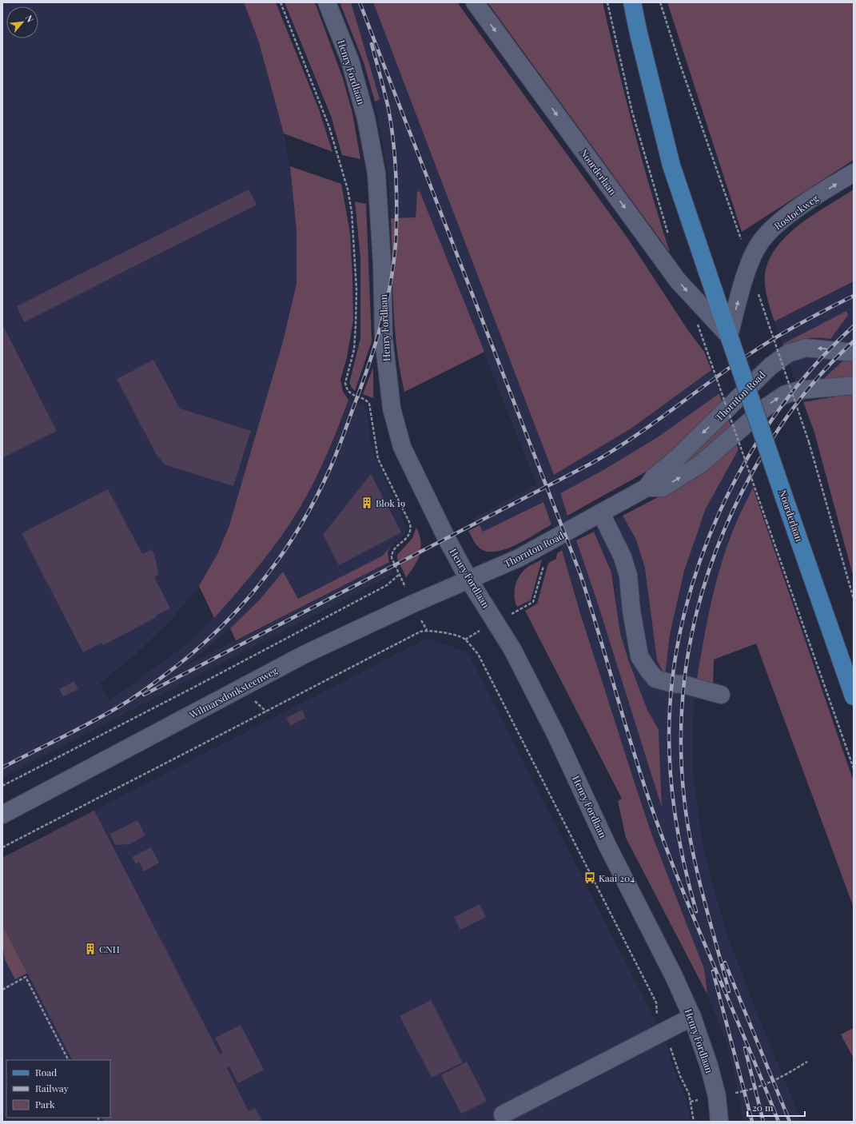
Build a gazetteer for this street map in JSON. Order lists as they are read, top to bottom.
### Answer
{
  "streets": {
    "main road": ["Noorderlaan"],
    "street": [
      "Henry Fordlaan",
      "Rostockweg",
      "Thornton Road",
      "Wilmarsdonksteenweg"
    ]
  },
  "crossings": [
    ["Henry Fordlaan", "Thornton Road"],
    ["Henry Fordlaan", "Wilmarsdonksteenweg"],
    ["Noorderlaan", "Rostockweg"],
    ["Thornton Road", "Wilmarsdonksteenweg"]
  ],
  "one_way": ["Noorderlaan", "Rostockweg"],
  "places": {
    "building": ["Blok 19", "CNH"],
    "bus stop": ["Kaai 204"]
  },
  "legend": ["Road", "Railway", "Park"],
  "scale_bar": "20 m",
  "north": "top right"
}
